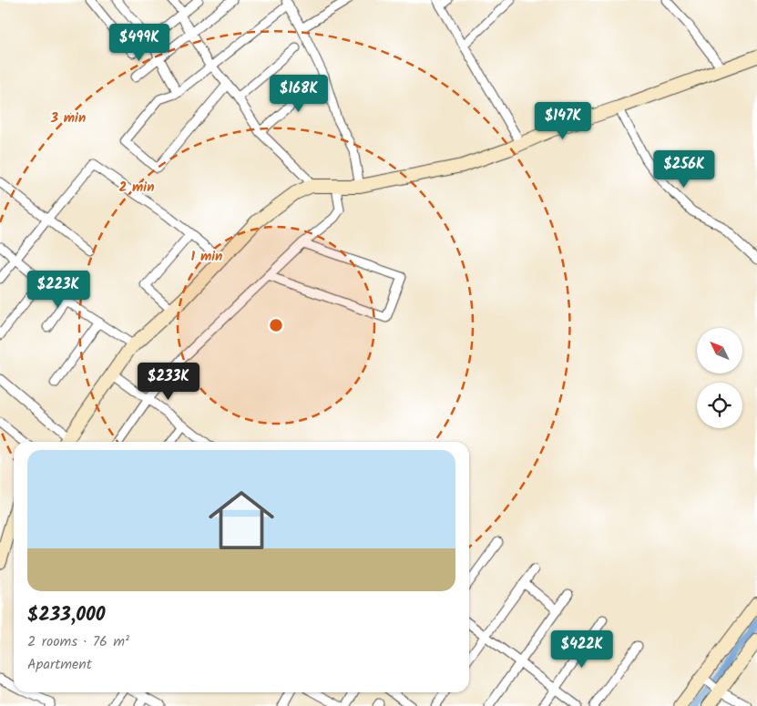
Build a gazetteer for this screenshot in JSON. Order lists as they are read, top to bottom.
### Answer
{
  "north": "top left",
  "page": {
    "price": [
      "$499K",
      "$168K",
      "$147K",
      "$256K",
      "$223K",
      "$233K",
      "$422K"
    ],
    "list": [
      {
        "name": "$233,000",
        "note": "2 rooms · 76 m² · Apartment"
      }
    ]
  },
  "rings": ["3 min", "2 min", "1 min"]
}
